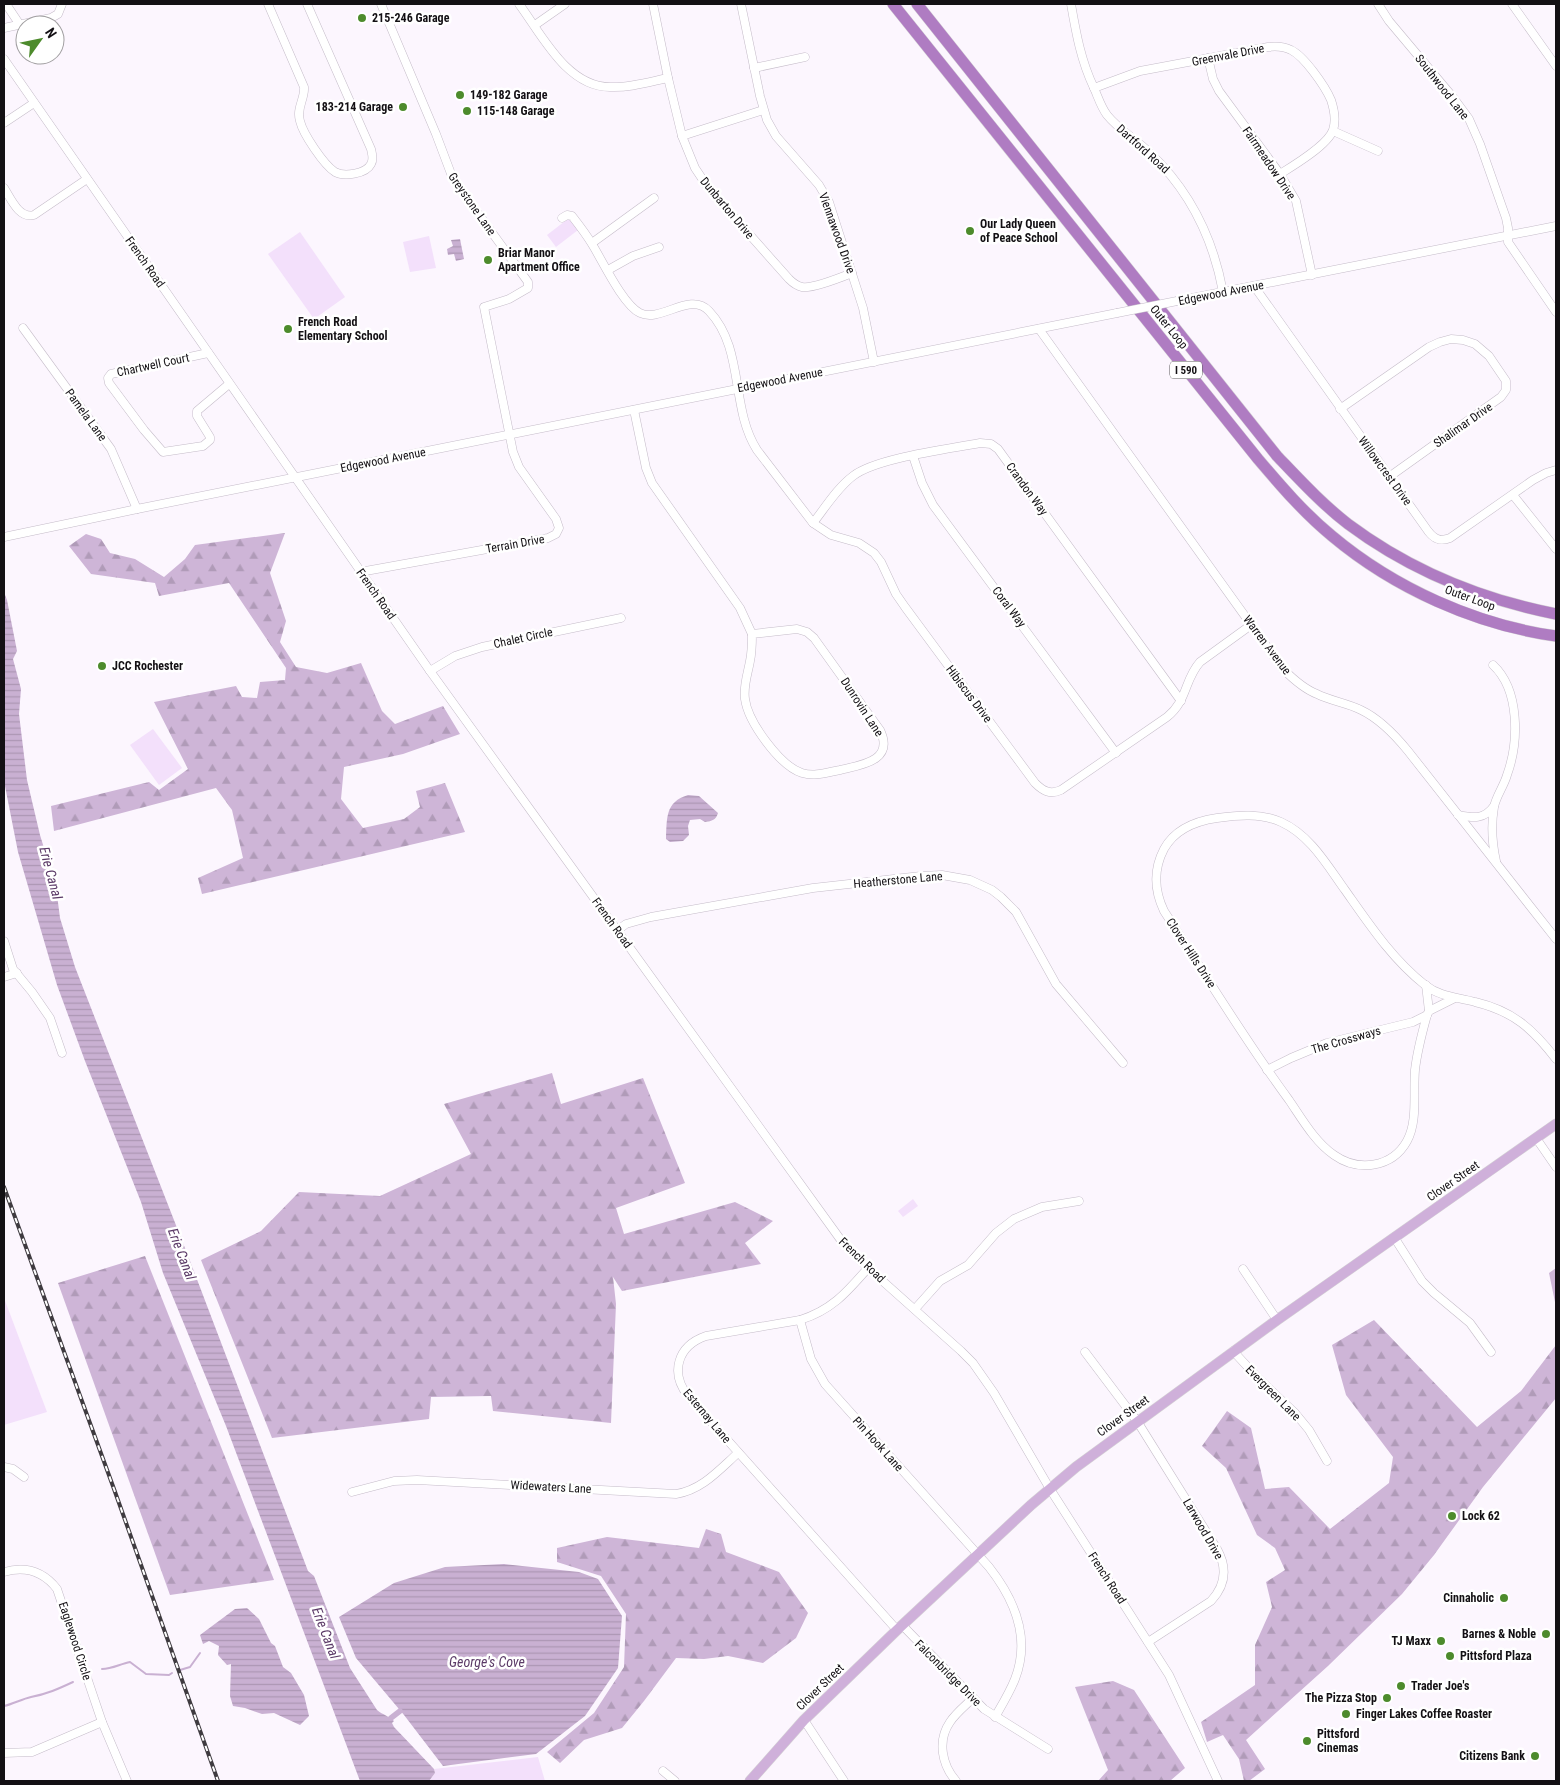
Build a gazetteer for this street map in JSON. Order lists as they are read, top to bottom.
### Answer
{
  "streets": {
    "highway": ["Outer Loop", "I 590"],
    "main road": ["Clover Street"],
    "street": [
      "Greenvale Drive",
      "Southwood Lane",
      "Dartford Road",
      "Fairmeadow Drive",
      "Greystone Lane",
      "Dunbarton Drive",
      "Viennawood Drive",
      "French Road",
      "Edgewood Avenue",
      "Chartwell Court",
      "Pamela Lane",
      "Shalimar Drive",
      "Willowcrest Drive",
      "Crandon Way",
      "Terrain Drive",
      "Coral Way",
      "Chalet Circle",
      "Warren Avenue",
      "Hibiscus Drive",
      "Dunrovin Lane",
      "Heatherstone Lane",
      "Clover Hills Drive",
      "The Crossways",
      "Evergreen Lane",
      "Esternay Lane",
      "Pin Hook Lane",
      "Widewaters Lane",
      "Larwood Drive",
      "Eaglewood Circle",
      "Falconbridge Drive"
    ]
  },
  "crossings": [
    ["Greenvale Drive", "Dartford Road"],
    ["Greenvale Drive", "Fairmeadow Drive"],
    ["Southwood Lane", "Edgewood Avenue"],
    ["Dartford Road", "Edgewood Avenue"],
    ["Fairmeadow Drive", "Edgewood Avenue"],
    ["Greystone Lane", "Edgewood Avenue"],
    ["Greystone Lane", "Terrain Drive"],
    ["Dunbarton Drive", "Viennawood Drive"],
    ["Viennawood Drive", "Edgewood Avenue"],
    ["French Road", "Edgewood Avenue"],
    ["French Road", "Chartwell Court"],
    ["French Road", "Terrain Drive"],
    ["French Road", "Chalet Circle"],
    ["French Road", "Heatherstone Lane"],
    ["French Road", "Clover Street"],
    ["French Road", "Esternay Lane"],
    ["French Road", "Larwood Drive"],
    ["Edgewood Avenue", "Pamela Lane"],
    ["Edgewood Avenue", "Willowcrest Drive"],
    ["Edgewood Avenue", "Terrain Drive"],
    ["Edgewood Avenue", "Warren Avenue"],
    ["Edgewood Avenue", "Hibiscus Drive"],
    ["Edgewood Avenue", "Dunrovin Lane"],
    ["Shalimar Drive", "Willowcrest Drive"],
    ["Crandon Way", "Coral Way"],
    ["Crandon Way", "Hibiscus Drive"],
    ["Coral Way", "Hibiscus Drive"],
    ["Warren Avenue", "Hibiscus Drive"],
    ["Clover Hills Drive", "The Crossways"],
    ["Clover Street", "Evergreen Lane"],
    ["Clover Street", "Esternay Lane"],
    ["Clover Street", "Pin Hook Lane"],
    ["Clover Street", "Larwood Drive"],
    ["Clover Street", "Falconbridge Drive"],
    ["Esternay Lane", "Pin Hook Lane"],
    ["Esternay Lane", "Widewaters Lane"],
    ["Esternay Lane", "Falconbridge Drive"],
    ["Pin Hook Lane", "Falconbridge Drive"]
  ],
  "water": ["Erie Canal", "George's Cove"],
  "places": [
    "215-246 Garage",
    "149-182 Garage",
    "183-214 Garage",
    "115-148 Garage",
    "Our Lady Queen of Peace School",
    "Briar Manor Apartment Office",
    "French Road Elementary School",
    "JCC Rochester",
    "Lock 62",
    "Cinnaholic",
    "Barnes & Noble",
    "TJ Maxx",
    "Pittsford Plaza",
    "Trader Joe's",
    "The Pizza Stop",
    "Finger Lakes Coffee Roaster",
    "Pittsford Cinemas",
    "Citizens Bank"
  ],
  "north": "top right"
}
